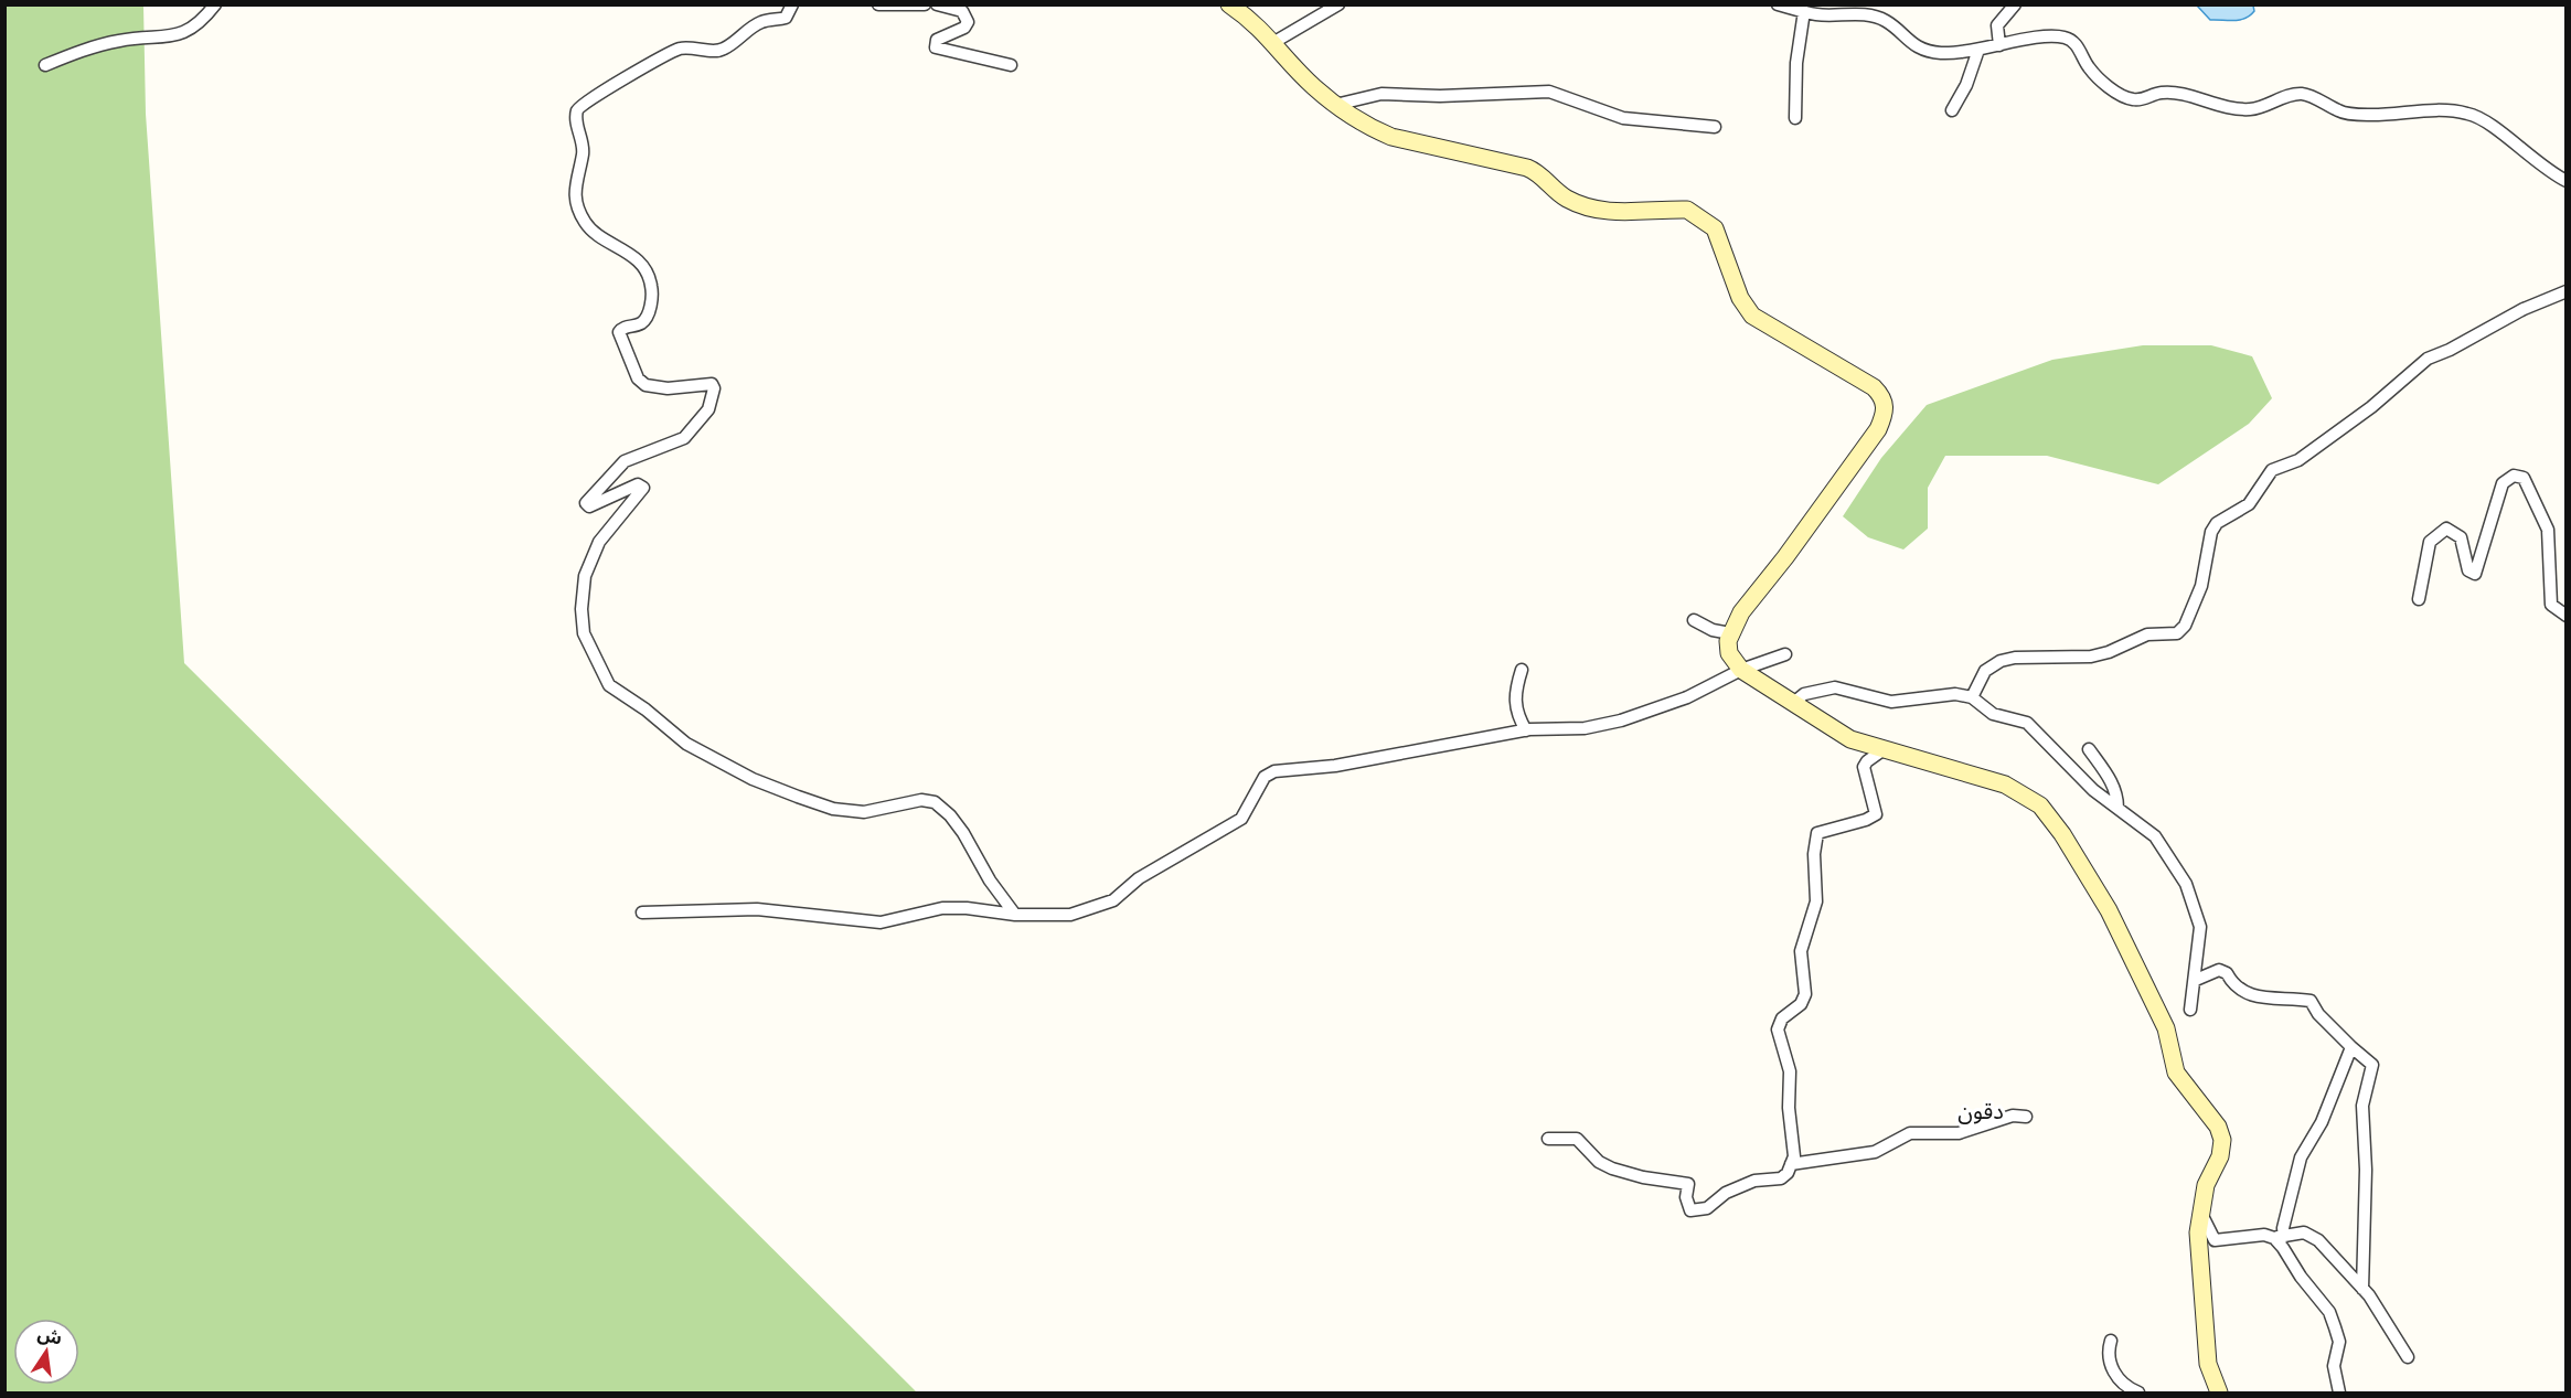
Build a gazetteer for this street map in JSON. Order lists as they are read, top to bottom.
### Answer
{
  "districts": ["دقون"],
  "north": "top"
}
